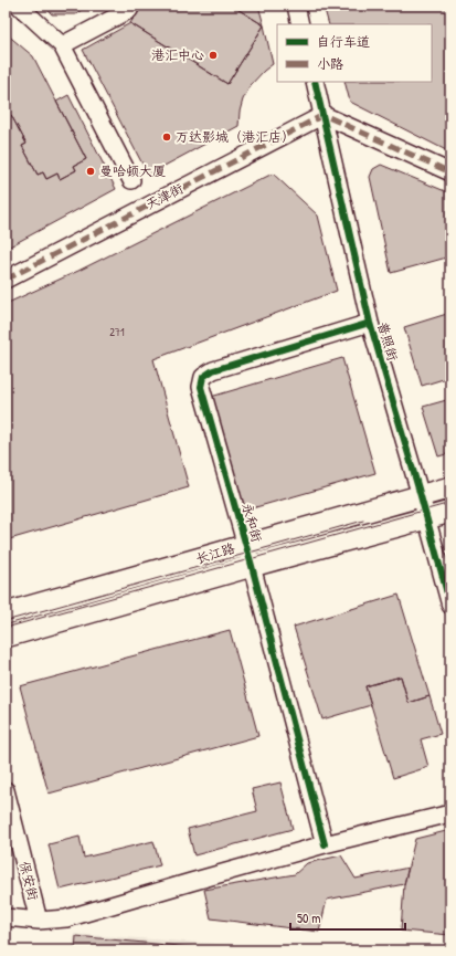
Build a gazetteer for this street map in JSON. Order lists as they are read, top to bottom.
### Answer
{
  "streets": {
    "main road": ["长江路"],
    "street": [
      "天津街",
      "普照街",
      "永和街",
      "保安街"
    ]
  },
  "crossings": [
    ["天津街", "普照街"],
    ["普照街", "永和街"],
    ["普照街", "长江路"],
    ["永和街", "长江路"]
  ],
  "places": ["港汇中心", "万达影城（港汇店）", "曼哈顿大厦"],
  "house_numbers": ["271"],
  "legend": ["自行车道", "小路"],
  "scale_bar": "50 m"
}
